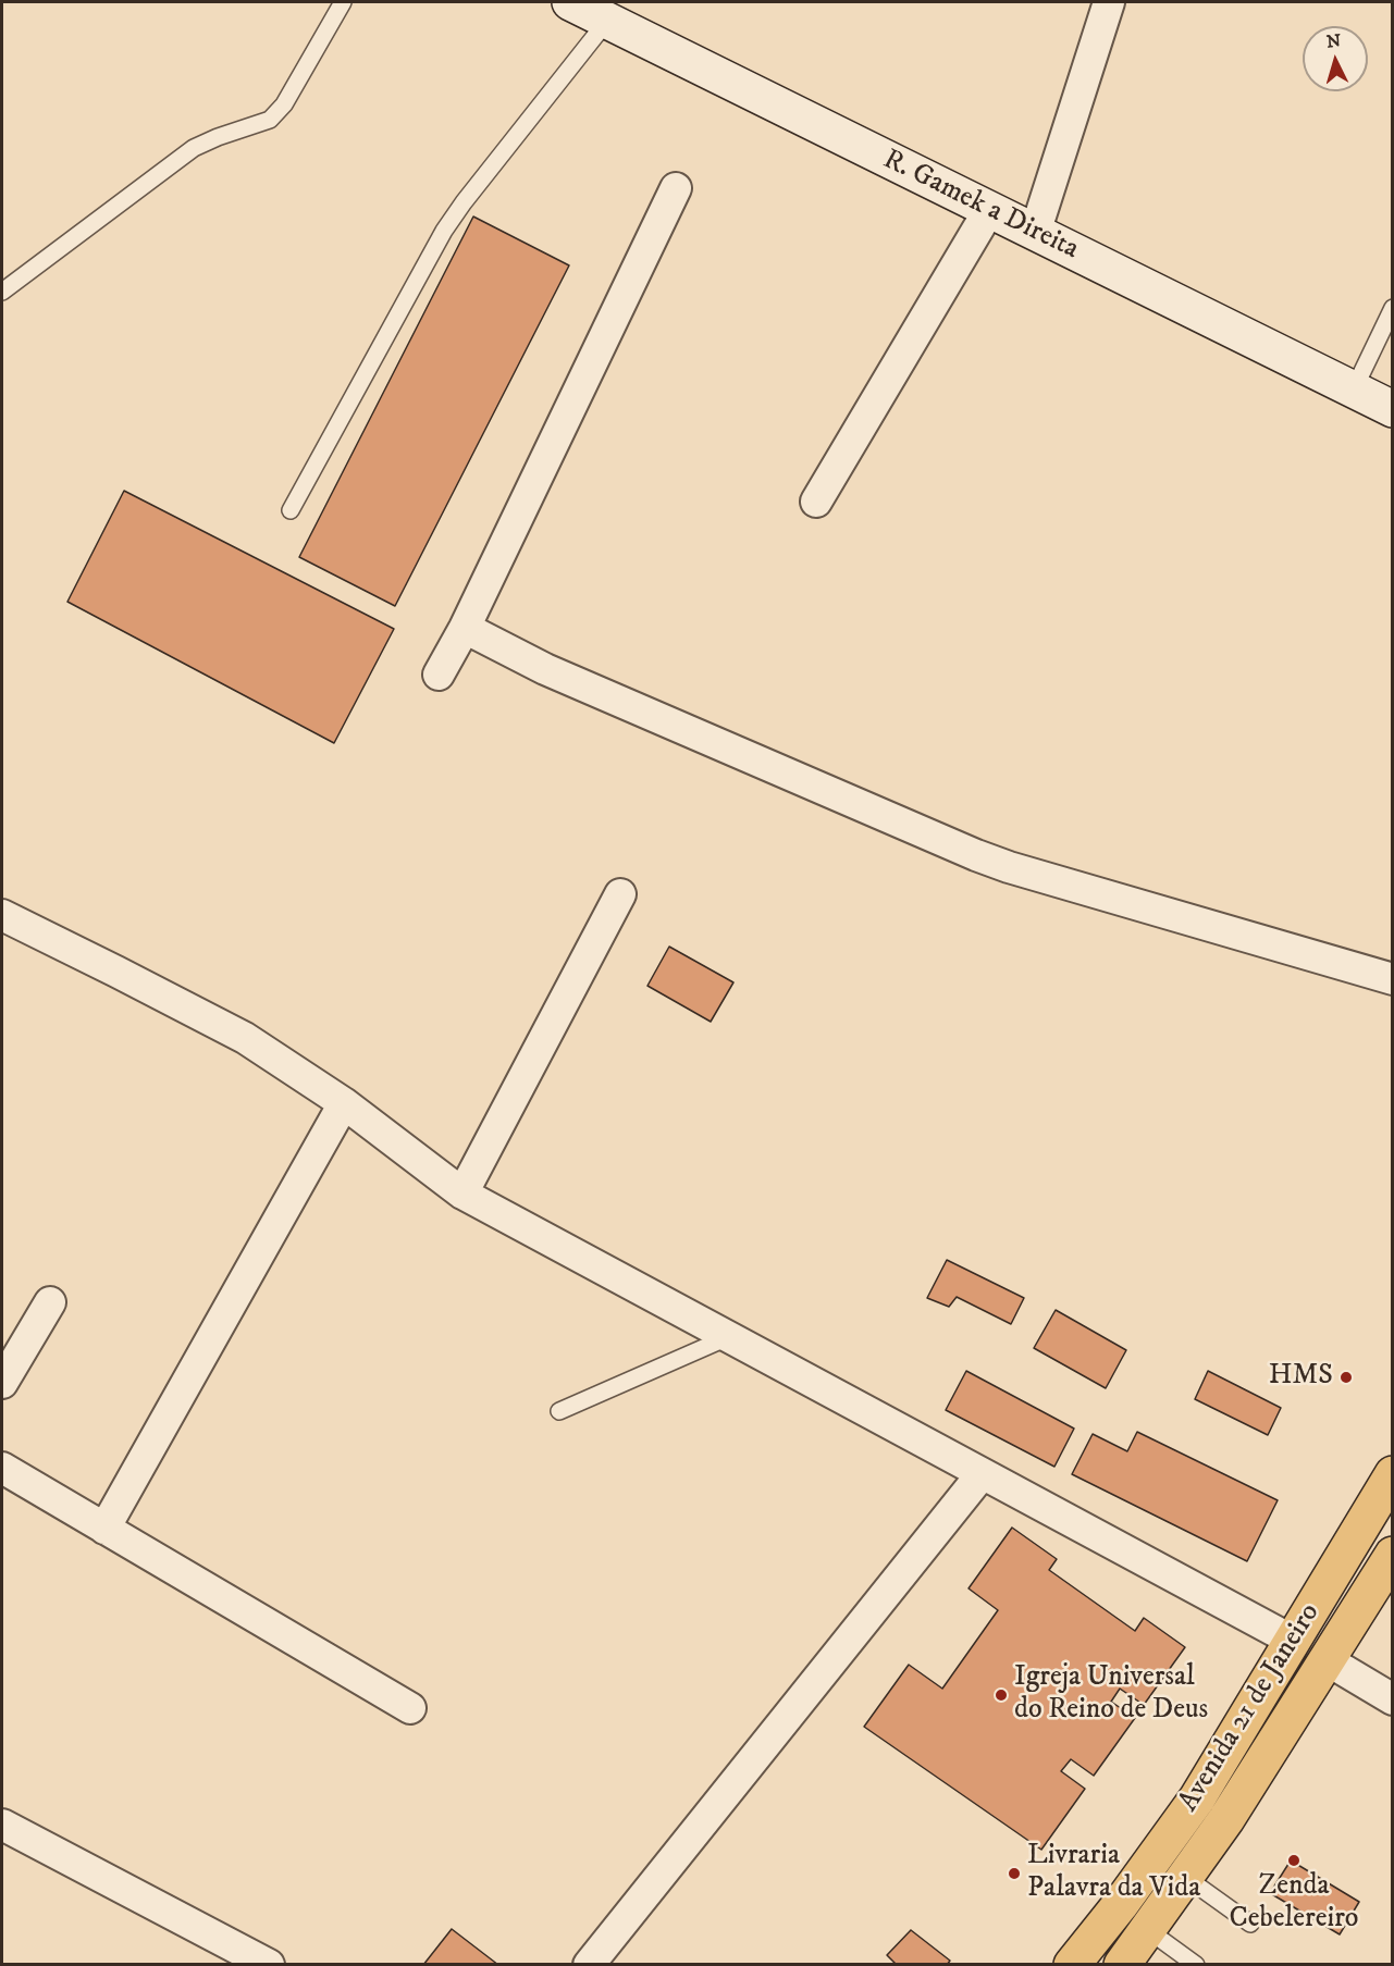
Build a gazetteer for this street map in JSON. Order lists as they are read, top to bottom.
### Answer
{
  "streets": {
    "main road": ["R. Gamek a Direita", "Avenida 21 de Janeiro"]
  },
  "places": [
    "HMS",
    "Igreja Universal do Reino de Deus",
    "Zenda Cebelereiro",
    "Livraria Palavra da Vida"
  ],
  "north": "top"
}
